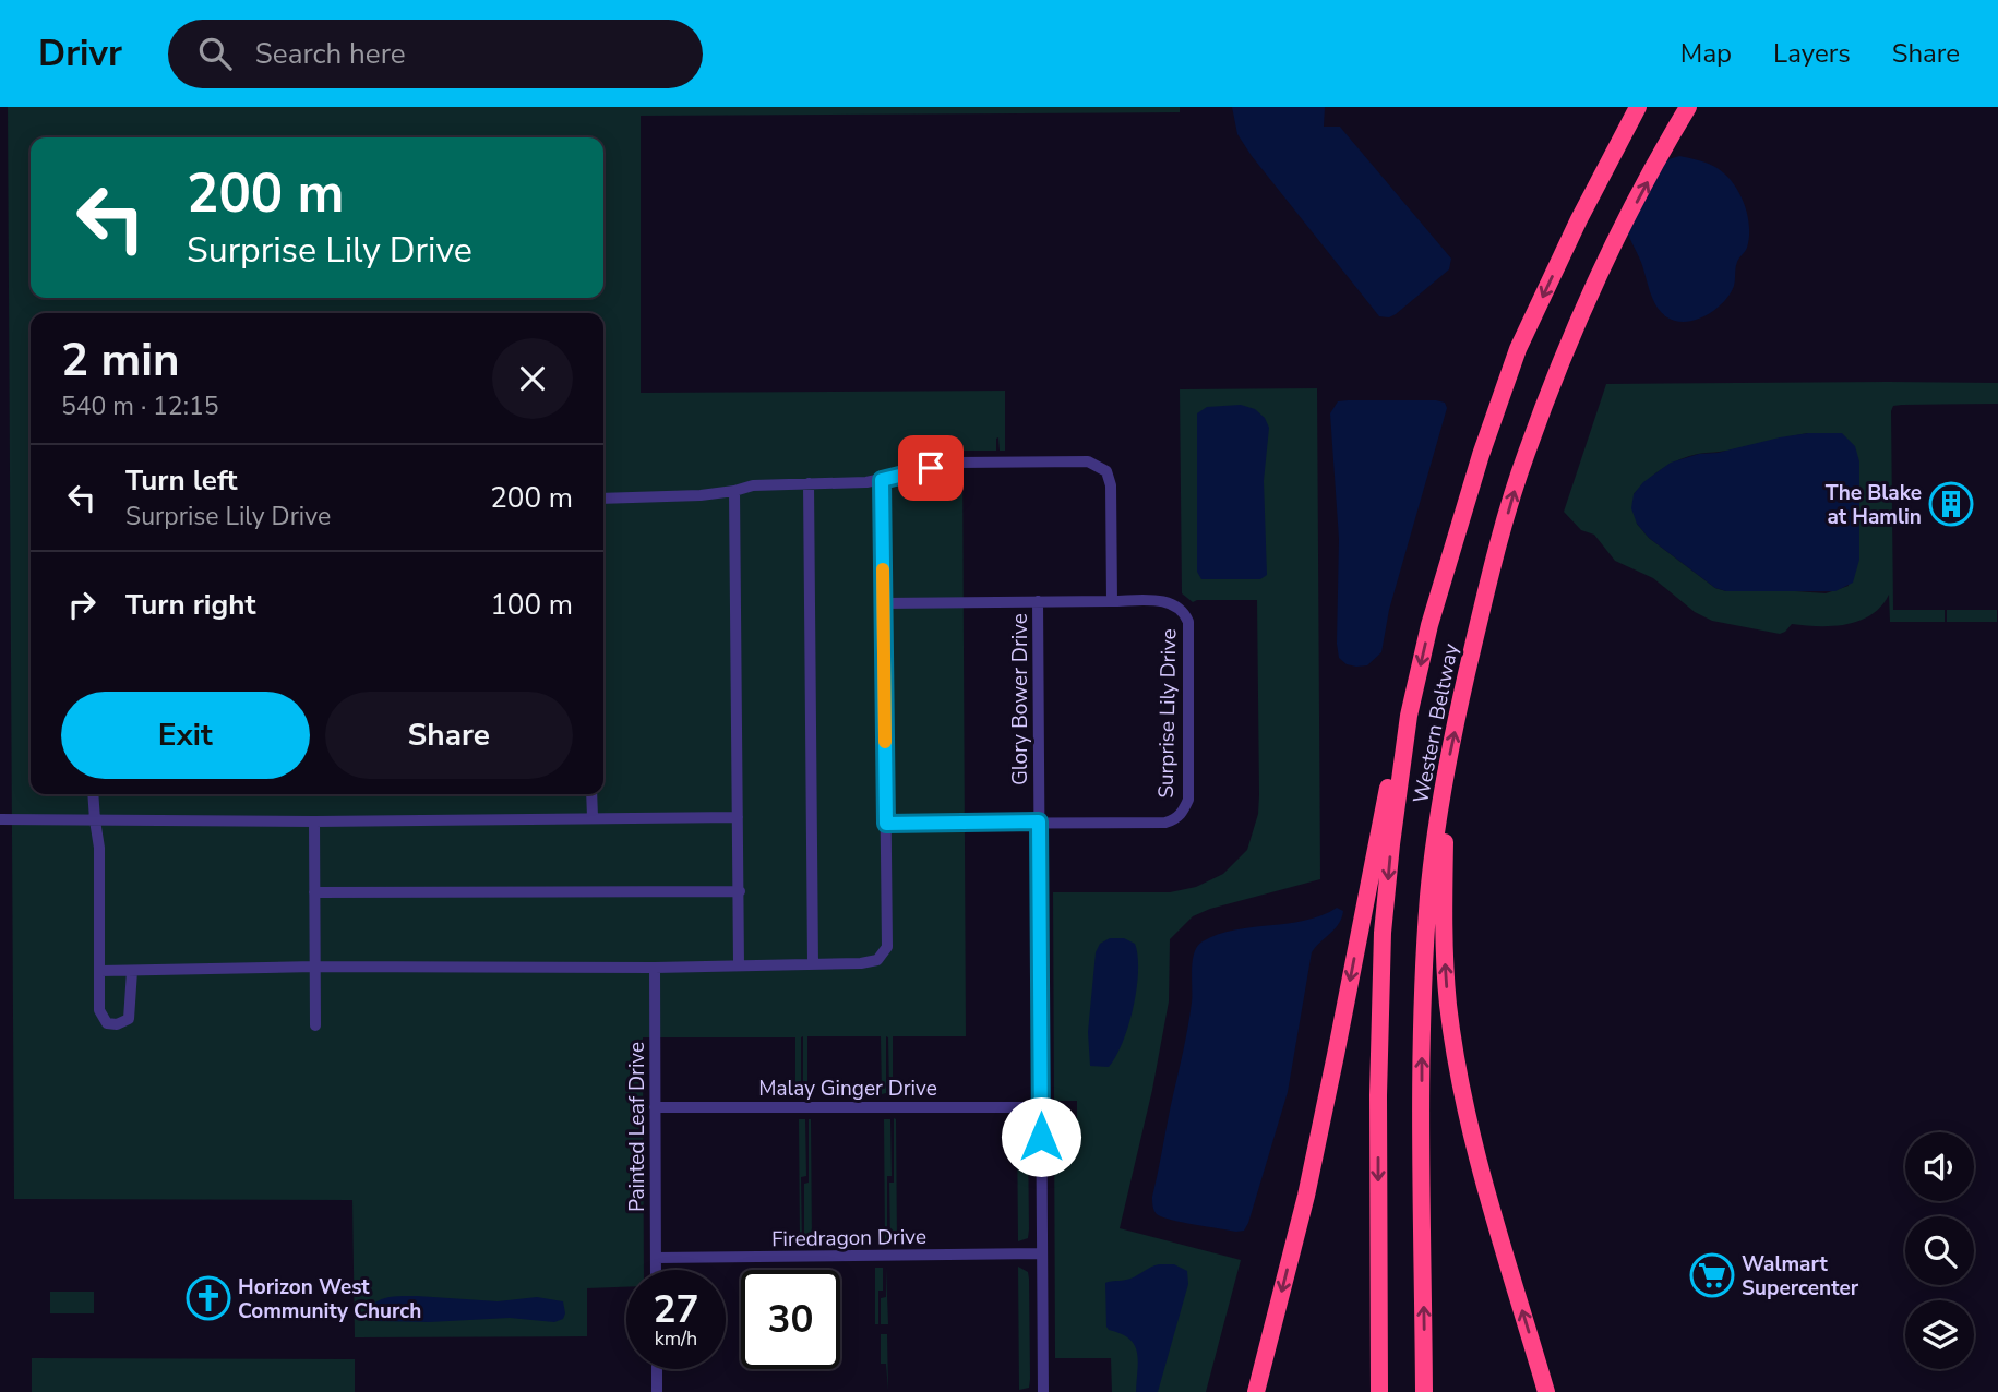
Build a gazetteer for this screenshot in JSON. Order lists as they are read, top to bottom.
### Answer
{
  "streets": {
    "highway": ["Western Beltway"],
    "street": [
      "Glory Bower Drive",
      "Surprise Lily Drive",
      "Malay Ginger Drive",
      "Painted Leaf Drive",
      "Firedragon Drive"
    ]
  },
  "crossings": [
    ["Glory Bower Drive", "Surprise Lily Drive"],
    ["Glory Bower Drive", "Malay Ginger Drive"],
    ["Glory Bower Drive", "Firedragon Drive"],
    ["Malay Ginger Drive", "Painted Leaf Drive"],
    ["Painted Leaf Drive", "Firedragon Drive"]
  ],
  "places": {
    "building": ["The Blake at Hamlin"],
    "supermarket": ["Walmart Supercenter"],
    "church": ["Horizon West Community Church"]
  },
  "page": {
    "header": "Drivr",
    "search": "Search here",
    "nav": ["Map", "Layers", "Share"],
    "turn": ["200 m", "Surprise Lily Drive"],
    "heading": ["2 min", "540 m · 12:15"],
    "list": [
      {
        "name": "Turn left",
        "note": "Surprise Lily Drive",
        "value": "200 m"
      },
      {
        "name": "Turn right",
        "value": "100 m"
      }
    ],
    "buttons": ["Exit", "Share"],
    "speed": "27 km/h",
    "limit": "30"
  }
}
